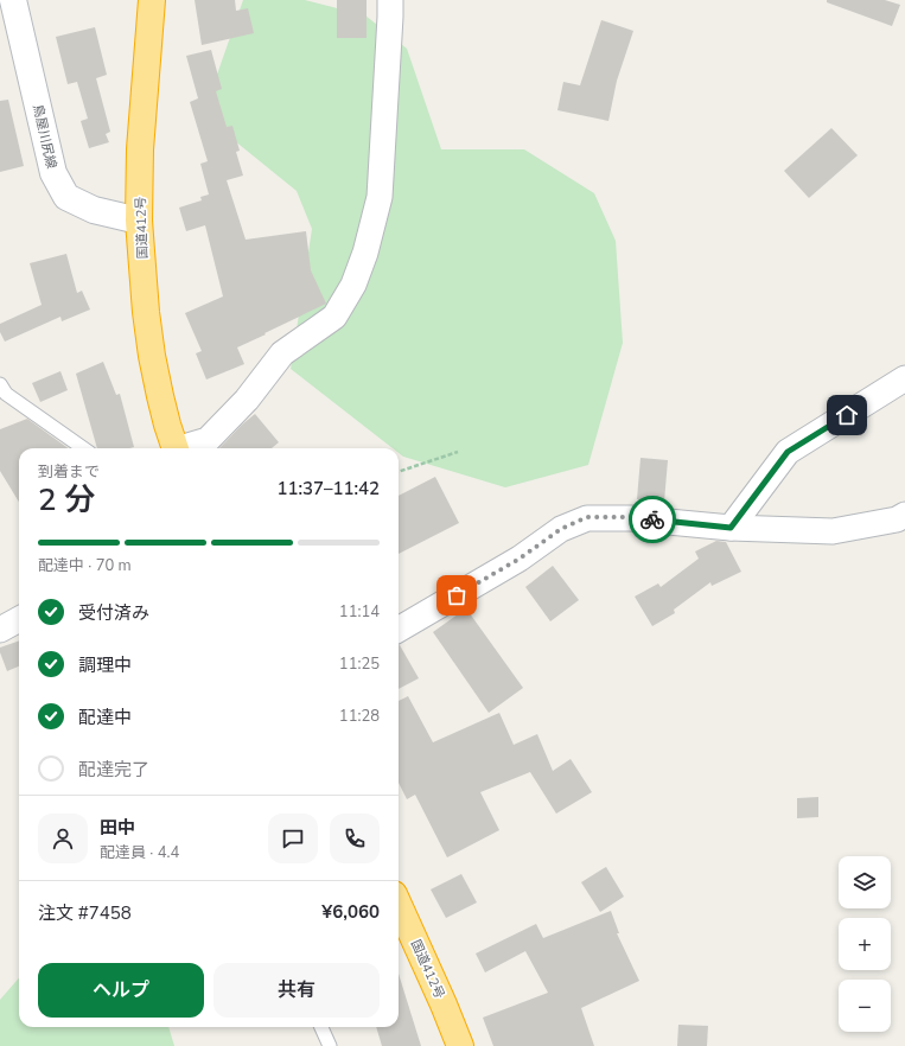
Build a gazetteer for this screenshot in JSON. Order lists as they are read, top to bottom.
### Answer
{
  "streets": {
    "highway": ["国道412号"],
    "main road": ["鳥屋川尻線"]
  },
  "crossings": [
    ["鳥屋川尻線", "国道412号"]
  ],
  "page": {
    "heading": ["2 分", "到着まで", "11:37–11:42"],
    "panel": [
      "田中",
      "配達員 · 4.4",
      "注文 #7458",
      "¥6,060"
    ],
    "bar": "配達中 · 70 m",
    "list": [
      ["受付済み", "11:14"],
      ["調理中", "11:25"],
      ["配達中", "11:28"],
      "配達完了"
    ],
    "map_buttons": ["+", "−"],
    "buttons": ["ヘルプ", "共有"]
  }
}
